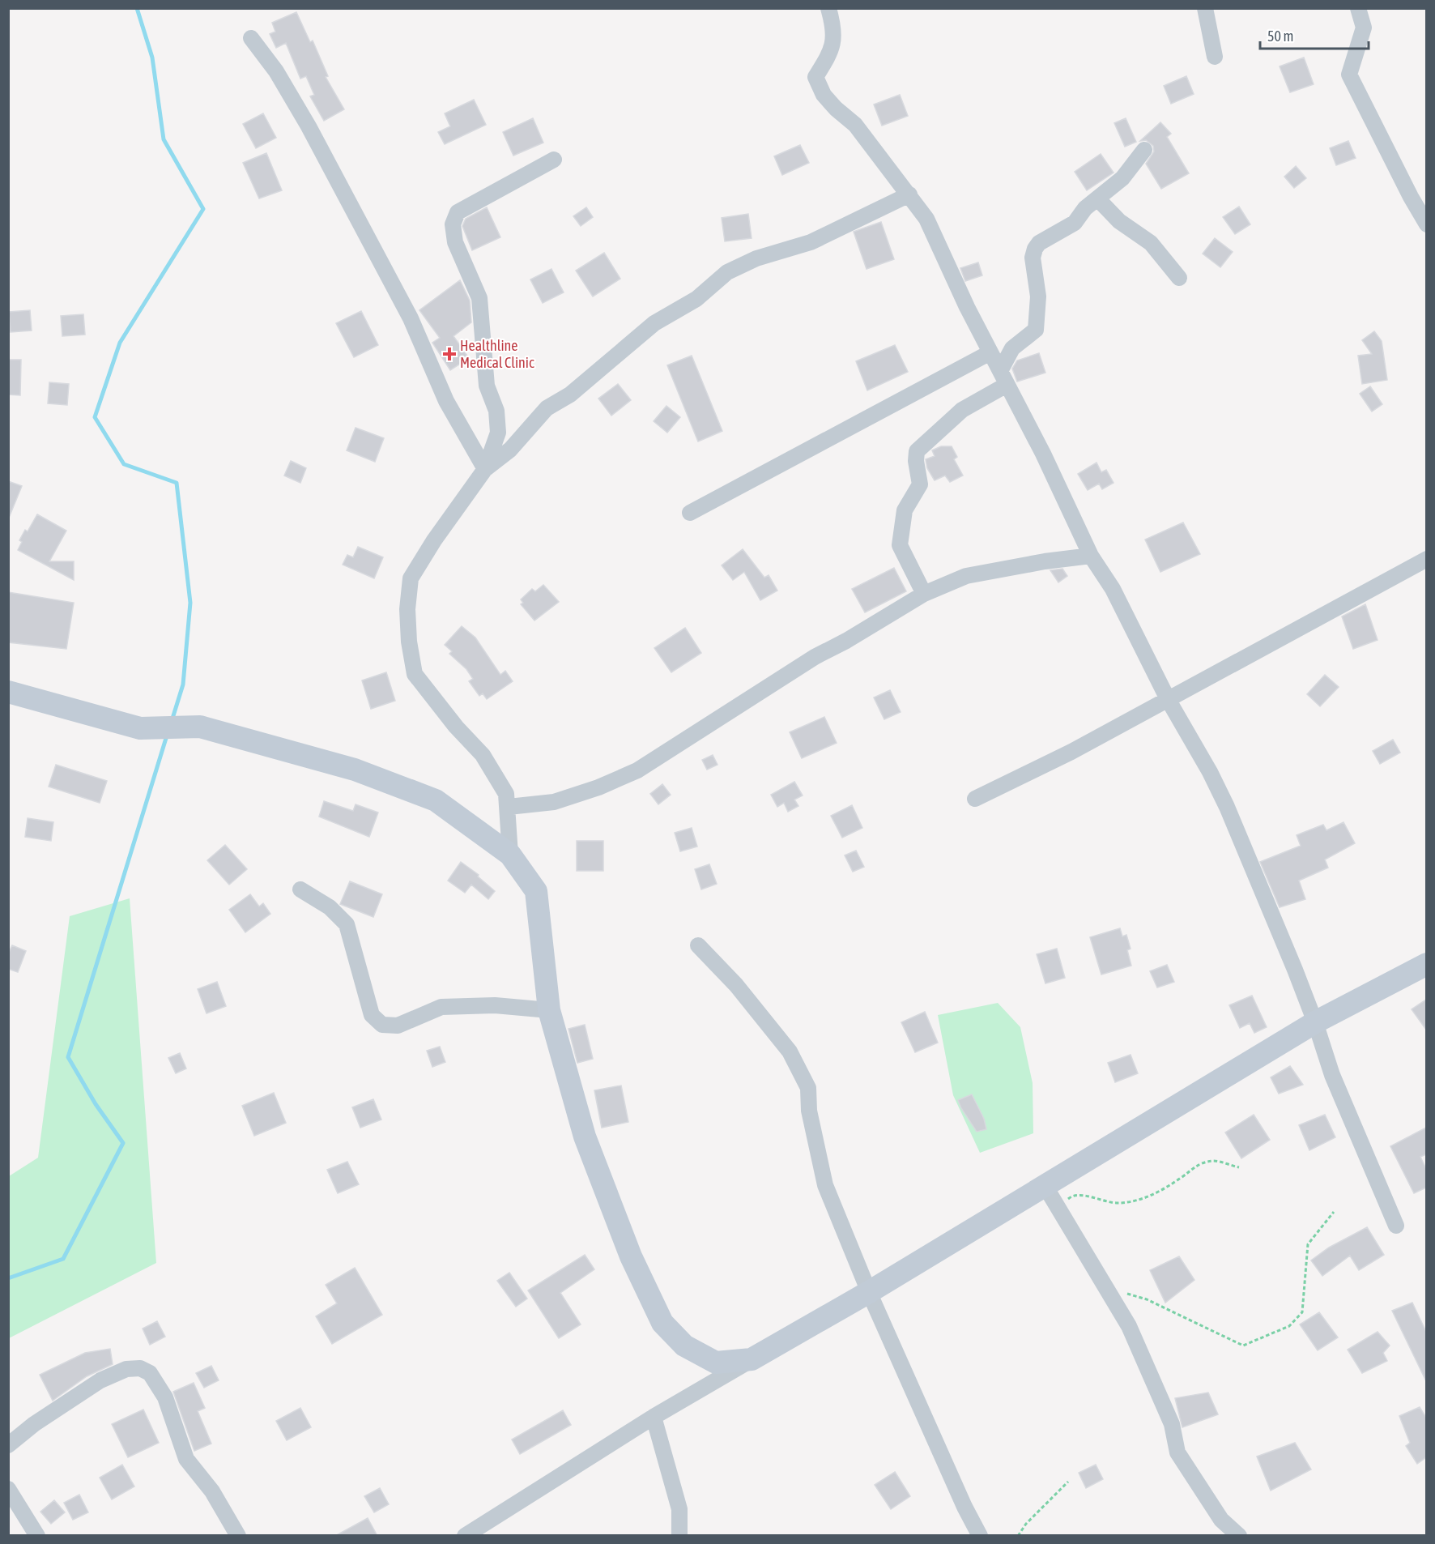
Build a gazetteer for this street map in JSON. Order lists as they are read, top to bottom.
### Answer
{
  "places": {
    "health": ["Healthline Medical Clinic"]
  },
  "scale_bar": "50 m"
}
